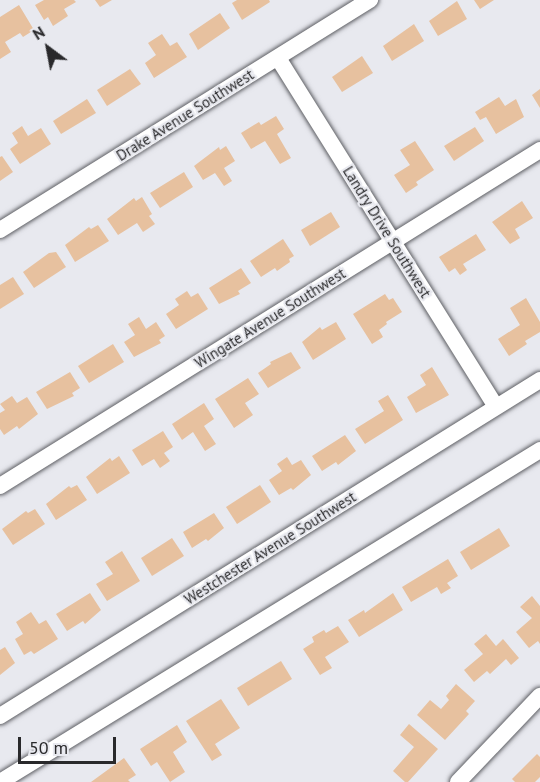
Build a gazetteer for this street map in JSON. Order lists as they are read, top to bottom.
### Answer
{
  "streets": {
    "street": [
      "Drake Avenue Southwest",
      "Landry Drive Southwest",
      "Wingate Avenue Southwest",
      "Westchester Avenue Southwest"
    ]
  },
  "crossings": [
    ["Drake Avenue Southwest", "Landry Drive Southwest"],
    ["Landry Drive Southwest", "Wingate Avenue Southwest"],
    ["Landry Drive Southwest", "Westchester Avenue Southwest"]
  ],
  "scale_bar": "50 m",
  "north": "top left"
}
